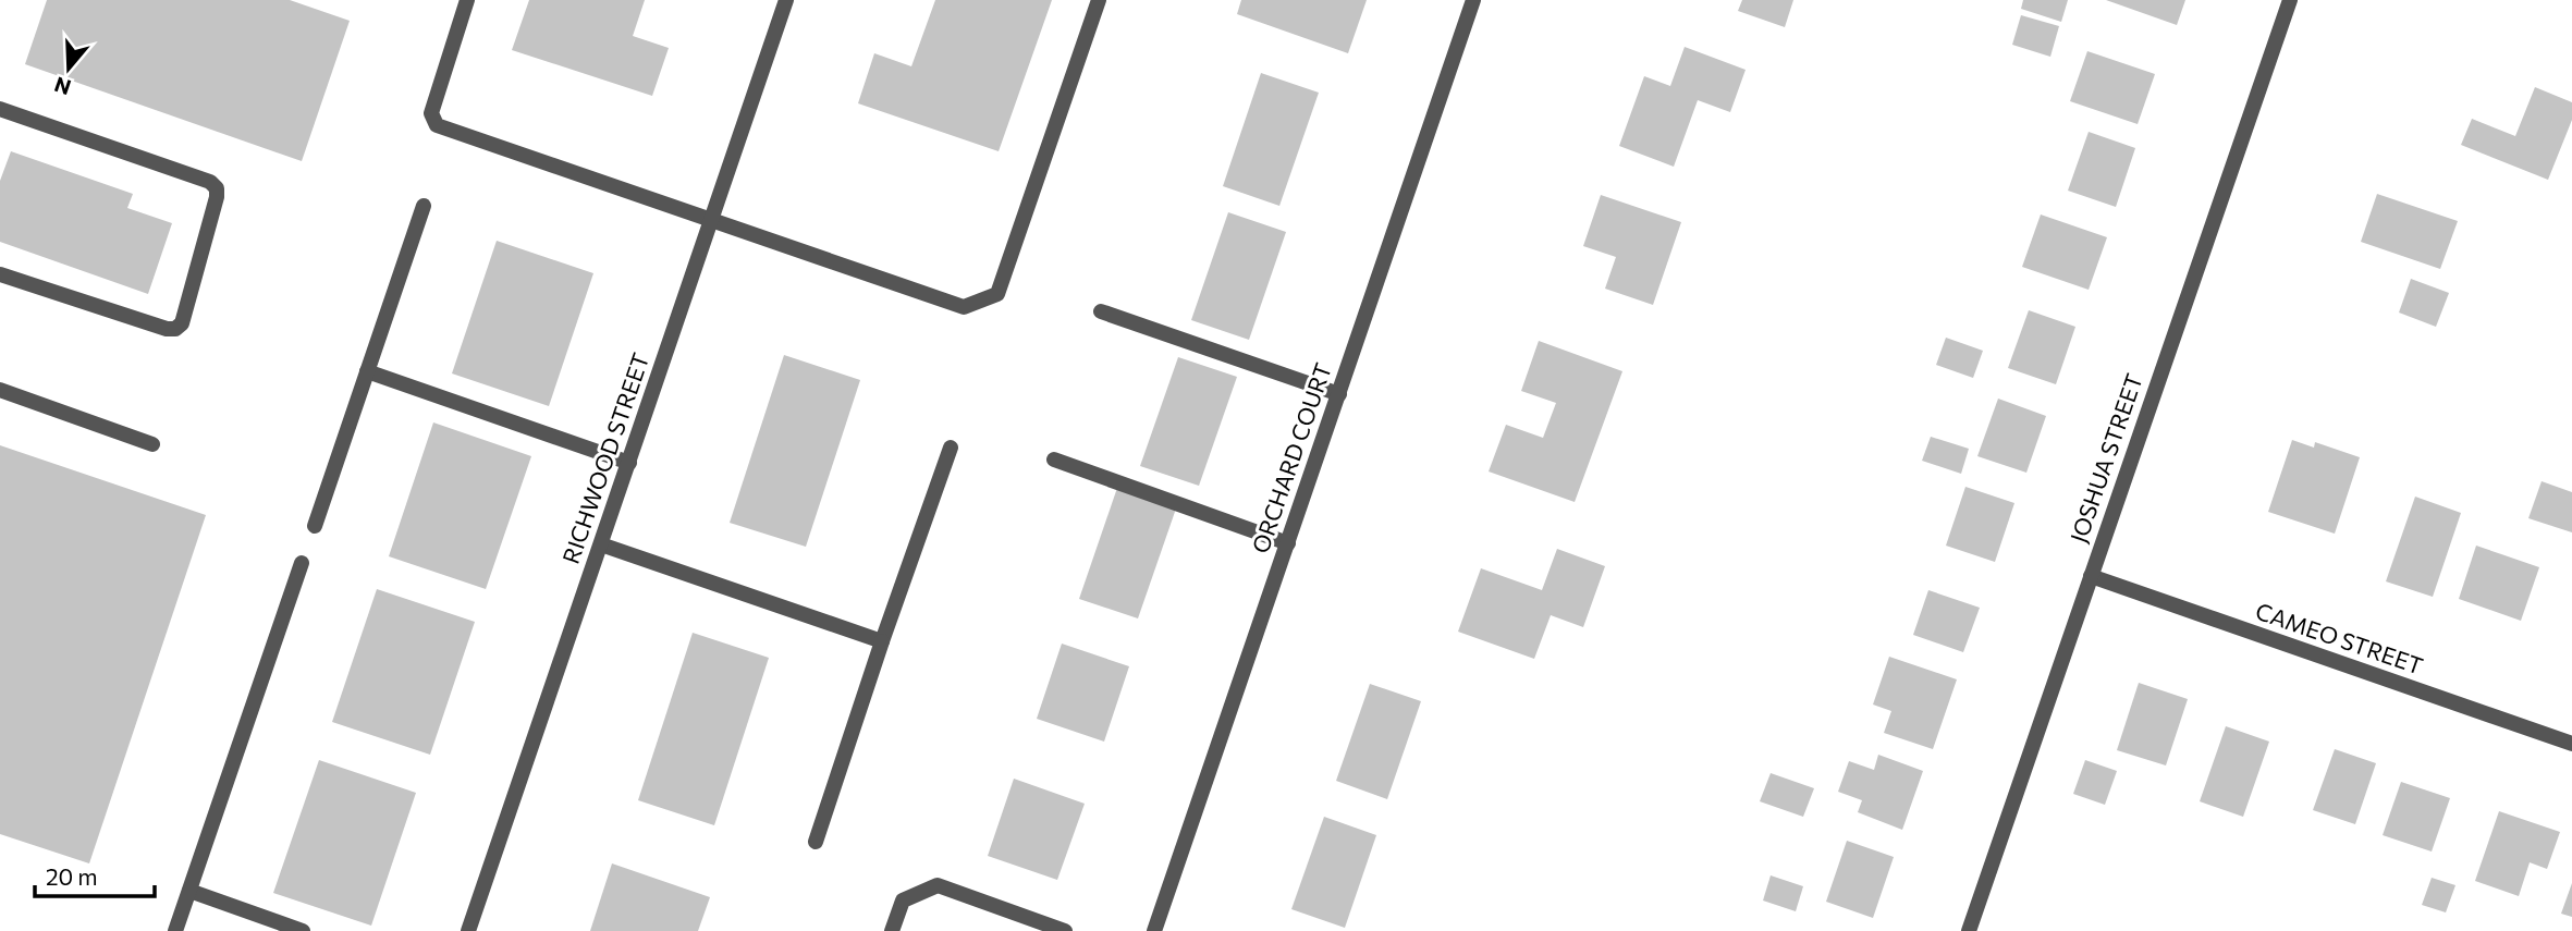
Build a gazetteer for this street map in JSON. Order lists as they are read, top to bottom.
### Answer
{
  "streets": {
    "street": [
      "RICHWOOD STREET",
      "ORCHARD COURT",
      "JOSHUA STREET",
      "CAMEO STREET"
    ]
  },
  "crossings": [
    ["JOSHUA STREET", "CAMEO STREET"]
  ],
  "scale_bar": "20 m",
  "north": "bottom"
}
